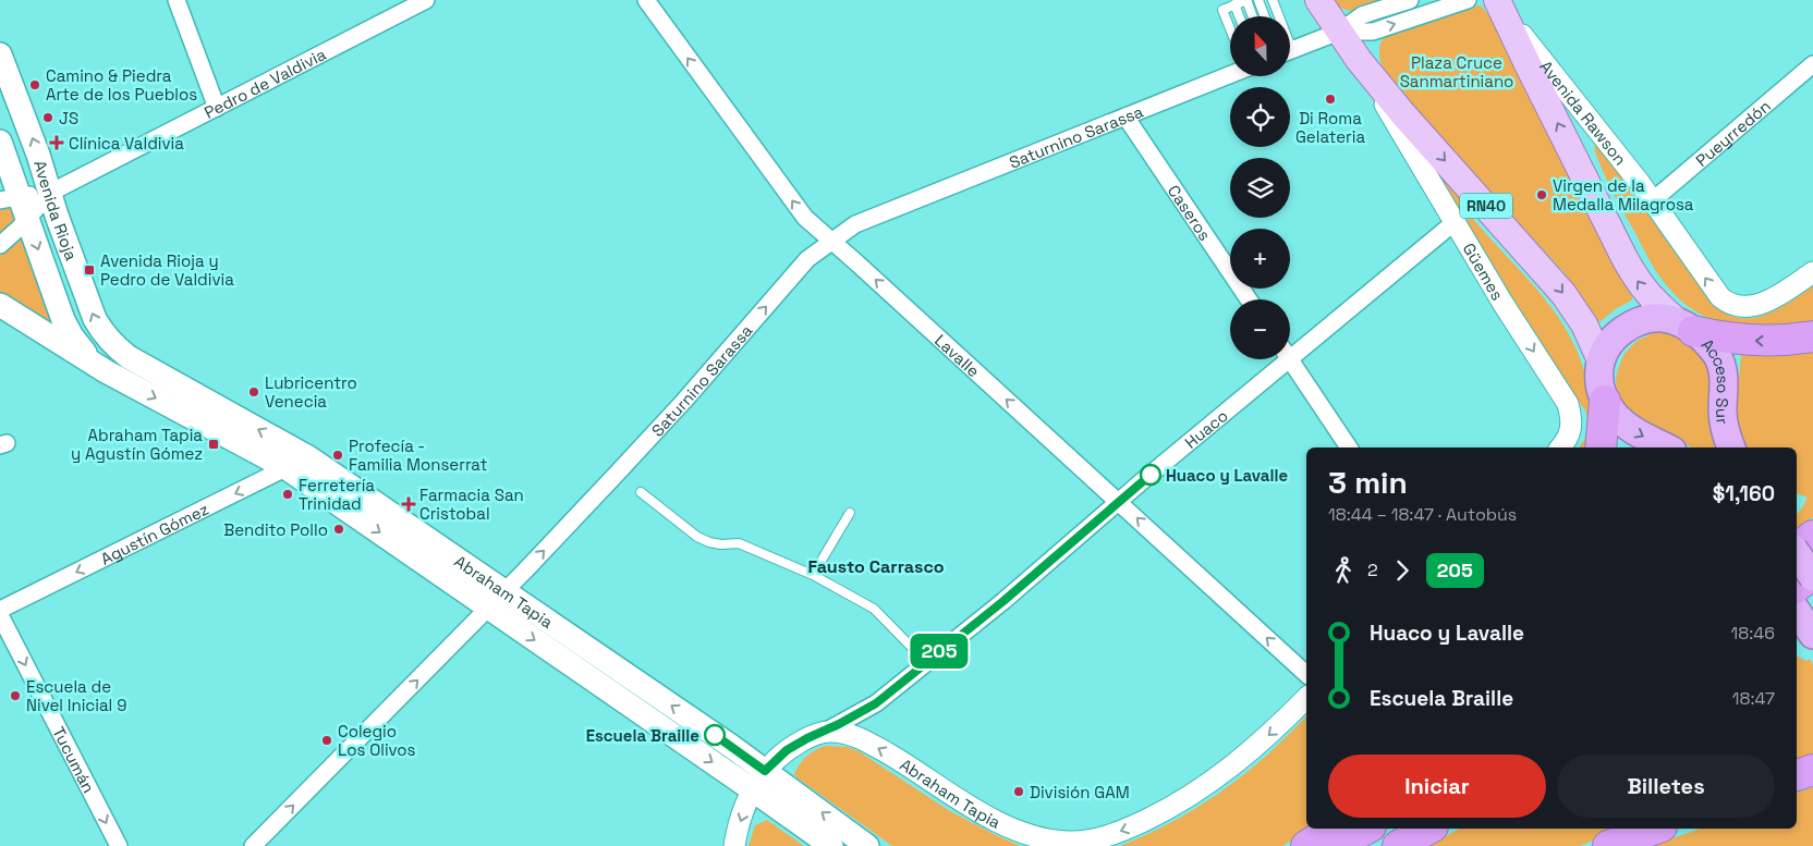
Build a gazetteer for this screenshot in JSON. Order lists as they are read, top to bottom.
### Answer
{
  "streets": {
    "highway": ["RN40", "Acceso Sur"],
    "main road": [
      "Avenida Rawson",
      "Avenida Rioja",
      "Güemes",
      "Abraham Tapia"
    ],
    "street": [
      "Pedro de Valdivia",
      "Pueyrredón",
      "Saturnino Sarassa",
      "Caseros",
      "Lavalle",
      "Huaco",
      "Agustín Gómez",
      "Tucumán"
    ]
  },
  "crossings": [
    ["Pedro de Valdivia", "Avenida Rioja"],
    ["Avenida Rawson", "Pueyrredón"],
    ["Avenida Rawson", "Acceso Sur"],
    ["Saturnino Sarassa", "Caseros"],
    ["Saturnino Sarassa", "Lavalle"],
    ["Saturnino Sarassa", "Abraham Tapia"],
    ["RN40", "Güemes"],
    ["Avenida Rioja", "Abraham Tapia"],
    ["Güemes", "Huaco"],
    ["Lavalle", "Huaco"],
    ["Huaco", "Abraham Tapia"],
    ["Agustín Gómez", "Abraham Tapia"]
  ],
  "one_way": [
    "Saturnino Sarassa",
    "Güemes",
    "Lavalle",
    "Agustín Gómez",
    "Tucumán"
  ],
  "districts": ["Fausto Carrasco"],
  "parks": ["Plaza Cruce Sanmartiniano"],
  "places": {
    "other": [
      "Camino & Piedra Arte de los Pueblos",
      "Di Roma Gelateria",
      "JS",
      "Virgen de la Medalla Milagrosa",
      "Lubricentro Venecia",
      "Profecía - Familia Monserrat",
      "Huaco y Lavalle",
      "Ferretería Trinidad",
      "Bendito Pollo",
      "Escuela de Nivel Inicial 9",
      "Escuela Braille",
      "Colegio Los Olivos",
      "División GAM"
    ],
    "health": ["Clínica Valdivia", "Farmacia San Cristobal"],
    "transit": ["Avenida Rioja y Pedro de Valdivia", "Abraham Tapia y Agustín Gómez"]
  },
  "lines": ["bus line 205"],
  "north": "top",
  "page": {
    "on_map": "205",
    "map_buttons": ["+", "−"],
    "heading": ["3 min", "18:44 – 18:47 · Autobús", "$1,160"],
    "legs": ["2", "205"],
    "list": [
      {
        "name": "Huaco y Lavalle",
        "value": "18:46"
      },
      {
        "name": "Escuela Braille",
        "value": "18:47"
      }
    ],
    "buttons": ["Iniciar", "Billetes"]
  }
}
